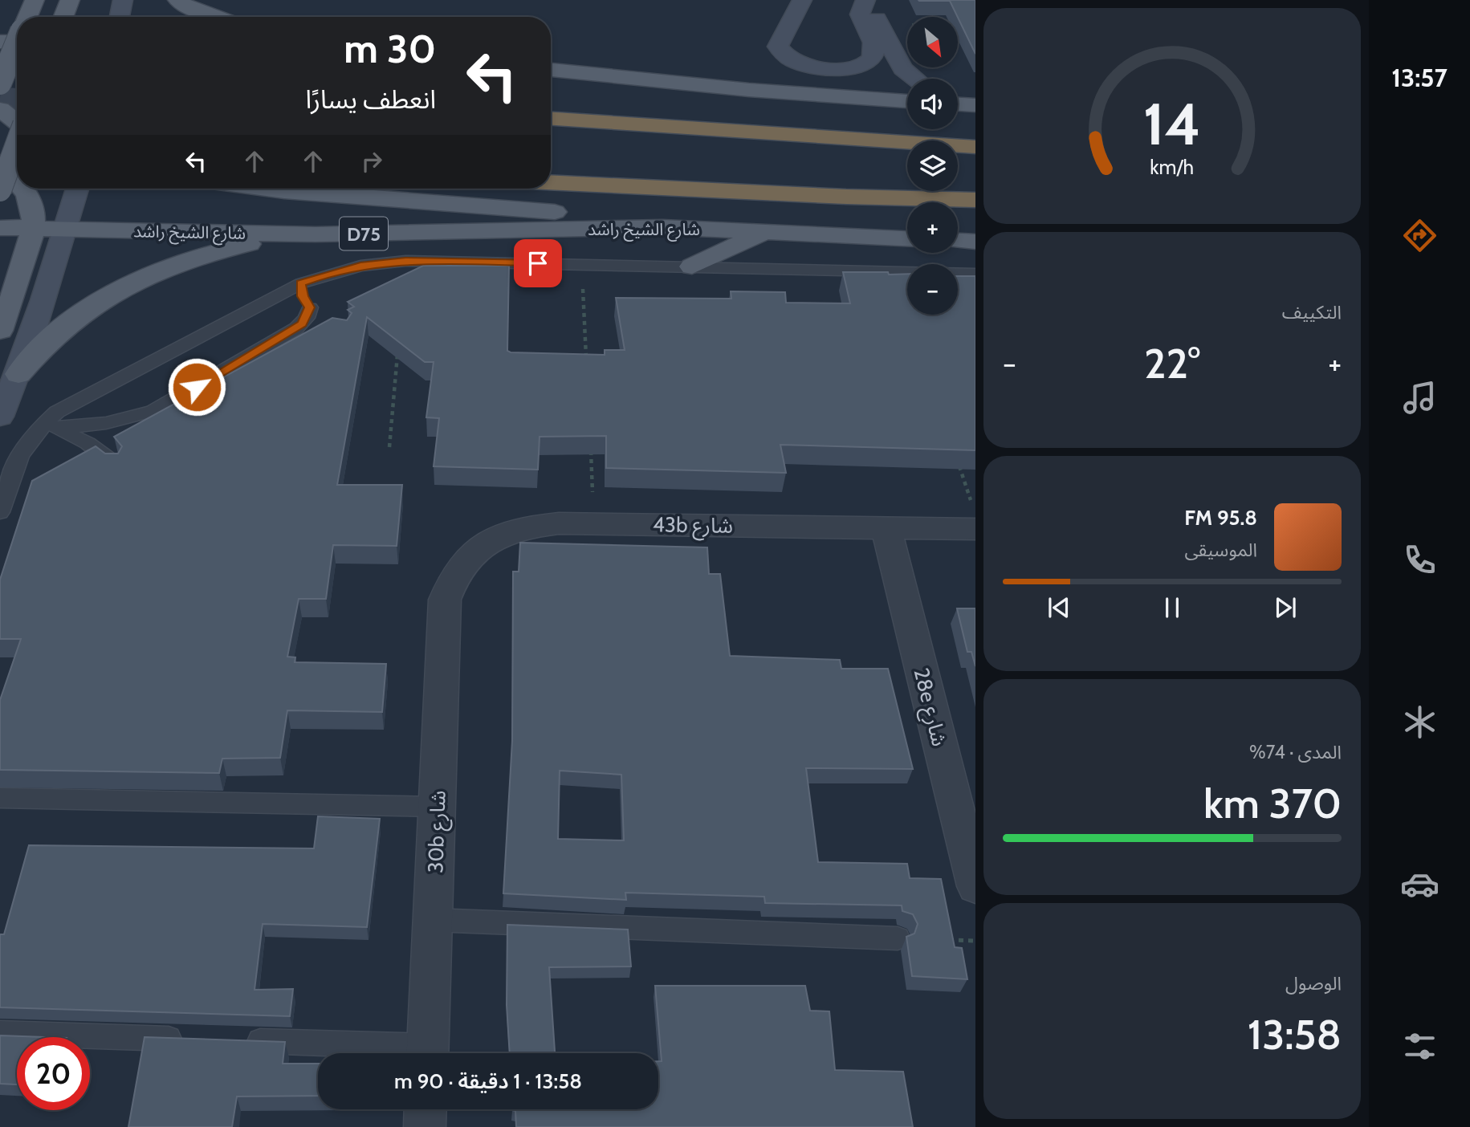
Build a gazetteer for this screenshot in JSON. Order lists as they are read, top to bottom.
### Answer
{
  "streets": {
    "highway": ["شارع الشيخ راشد"],
    "main road": ["D75"],
    "street": ["43b شارع", "28e شارع", "30b شارع"]
  },
  "crossings": [
    ["43b شارع", "28e شارع"],
    ["43b شارع", "30b شارع"]
  ],
  "north": "bottom right",
  "page": {
    "tabs": "13:57",
    "map_buttons": ["+", "−"],
    "turn": ["30 m", "انعطف يسارًا"],
    "tile": [
      "التكييف",
      ["المدى · 74%", "370 km"],
      ["الوصول", "13:58"]
    ],
    "heat": ["−", "22°", "+"],
    "song": ["95.8 FM", "الموسيقى"],
    "limit": "20",
    "trip": "13:58 · 1 دقيقة · 90 m",
    "gauge": ["14", "km/h"]
  }
}
